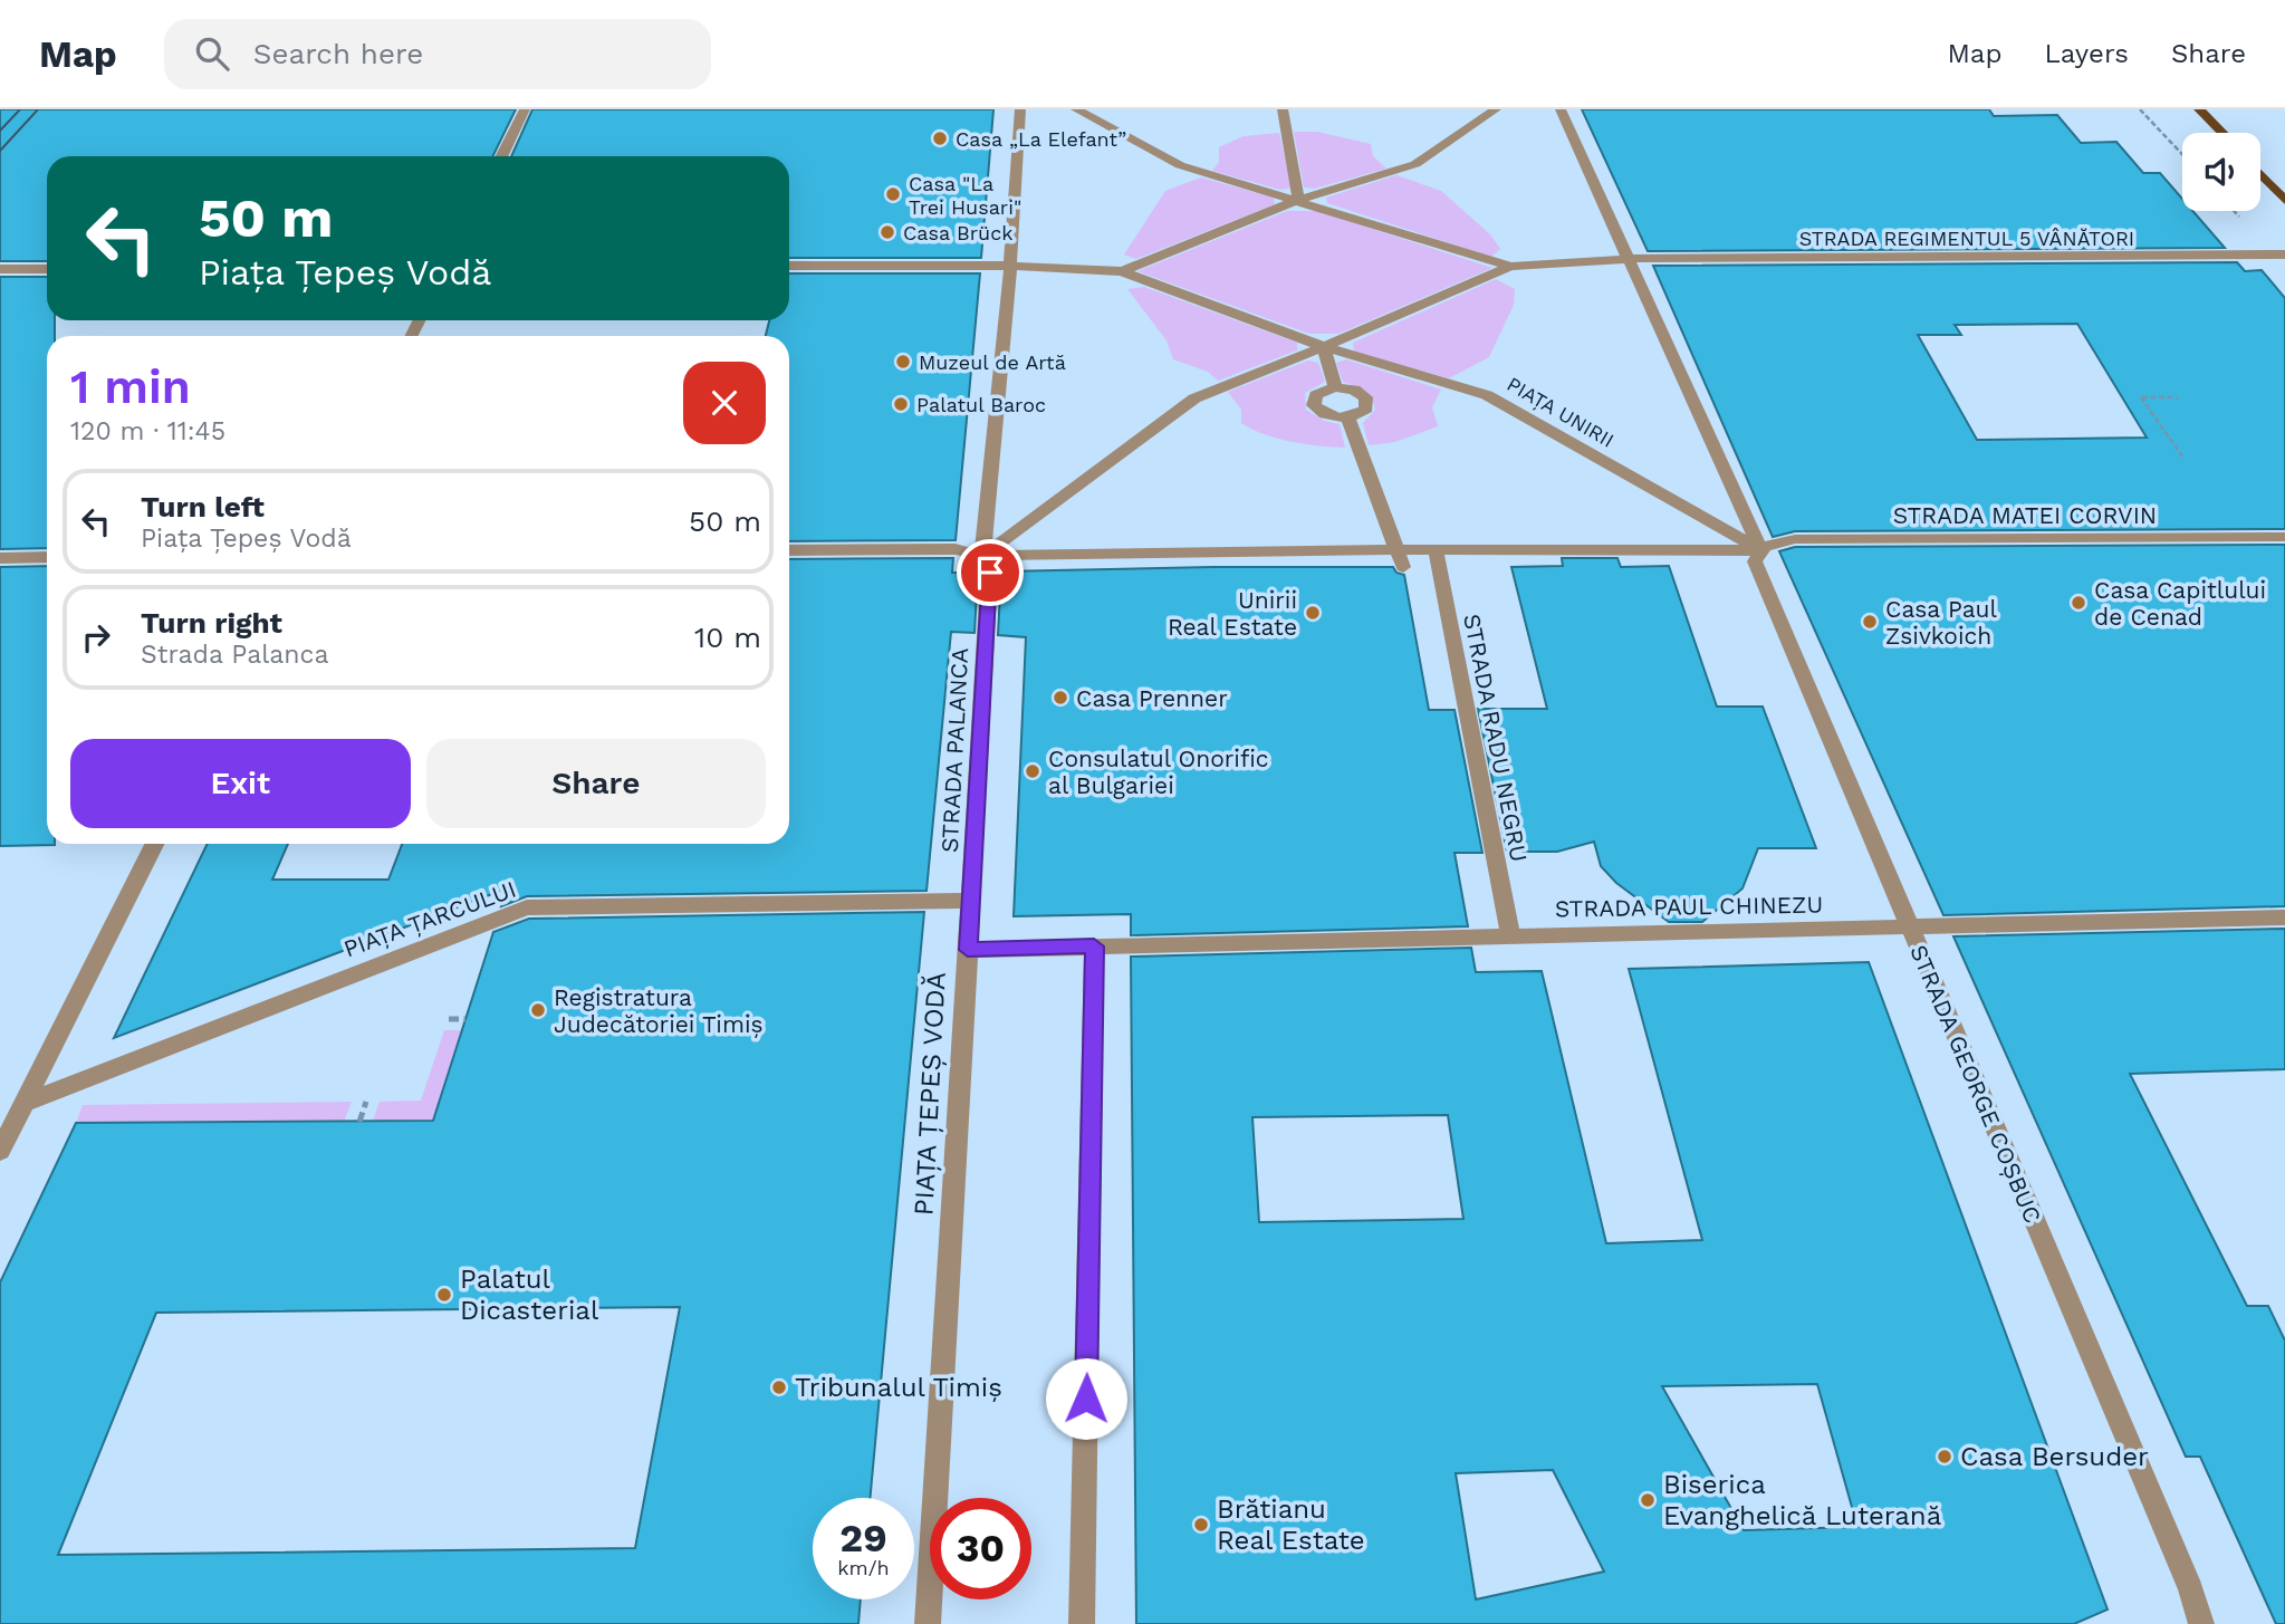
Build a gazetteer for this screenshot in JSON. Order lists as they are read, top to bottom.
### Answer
{
  "streets": {
    "street": [
      "STRADA REGIMENTUL 5 VÂNĂTORI",
      "PIAȚA UNIRII",
      "STRADA MATEI CORVIN",
      "STRADA RADU NEGRU",
      "STRADA PALANCA",
      "STRADA PAUL CHINEZU",
      "PIAȚA ȚARCULUI",
      "STRADA GEORGE COȘBUC",
      "PIAȚA ȚEPEȘ VODĂ"
    ]
  },
  "crossings": [
    ["PIAȚA UNIRII", "STRADA MATEI CORVIN"],
    ["PIAȚA UNIRII", "STRADA GEORGE COȘBUC"],
    ["STRADA MATEI CORVIN", "STRADA GEORGE COȘBUC"],
    ["STRADA RADU NEGRU", "STRADA PAUL CHINEZU"],
    ["STRADA PALANCA", "PIAȚA ȚARCULUI"],
    ["STRADA PALANCA", "PIAȚA ȚEPEȘ VODĂ"],
    ["STRADA PAUL CHINEZU", "STRADA GEORGE COȘBUC"],
    ["STRADA PAUL CHINEZU", "PIAȚA ȚEPEȘ VODĂ"]
  ],
  "places": [
    "Casa „La Elefant”",
    "Casa \"La Trei Husari\"",
    "Casa Brück",
    "Muzeul de Artă",
    "Palatul Baroc",
    "Casa Capitlului de Cenad",
    "Unirii Real Estate",
    "Casa Paul Zsivkoich",
    "Casa Prenner",
    "Consulatul Onorific al Bulgariei",
    "Registratura Judecătoriei Timiș",
    "Palatul Dicasterial",
    "Tribunalul Timiș",
    "Casa Bersuder",
    "Biserica Evanghelică Luterană",
    "Brătianu Real Estate"
  ],
  "page": {
    "header": "Map",
    "search": "Search here",
    "nav": ["Map", "Layers", "Share"],
    "turn": ["50 m", "Piața Țepeș Vodă"],
    "heading": ["1 min", "120 m · 11:45"],
    "list": [
      {
        "name": "Turn left",
        "note": "Piața Țepeș Vodă",
        "value": "50 m"
      },
      {
        "name": "Turn right",
        "note": "Strada Palanca",
        "value": "10 m"
      }
    ],
    "buttons": ["Exit", "Share"],
    "speed": "29 km/h",
    "limit": "30"
  }
}
